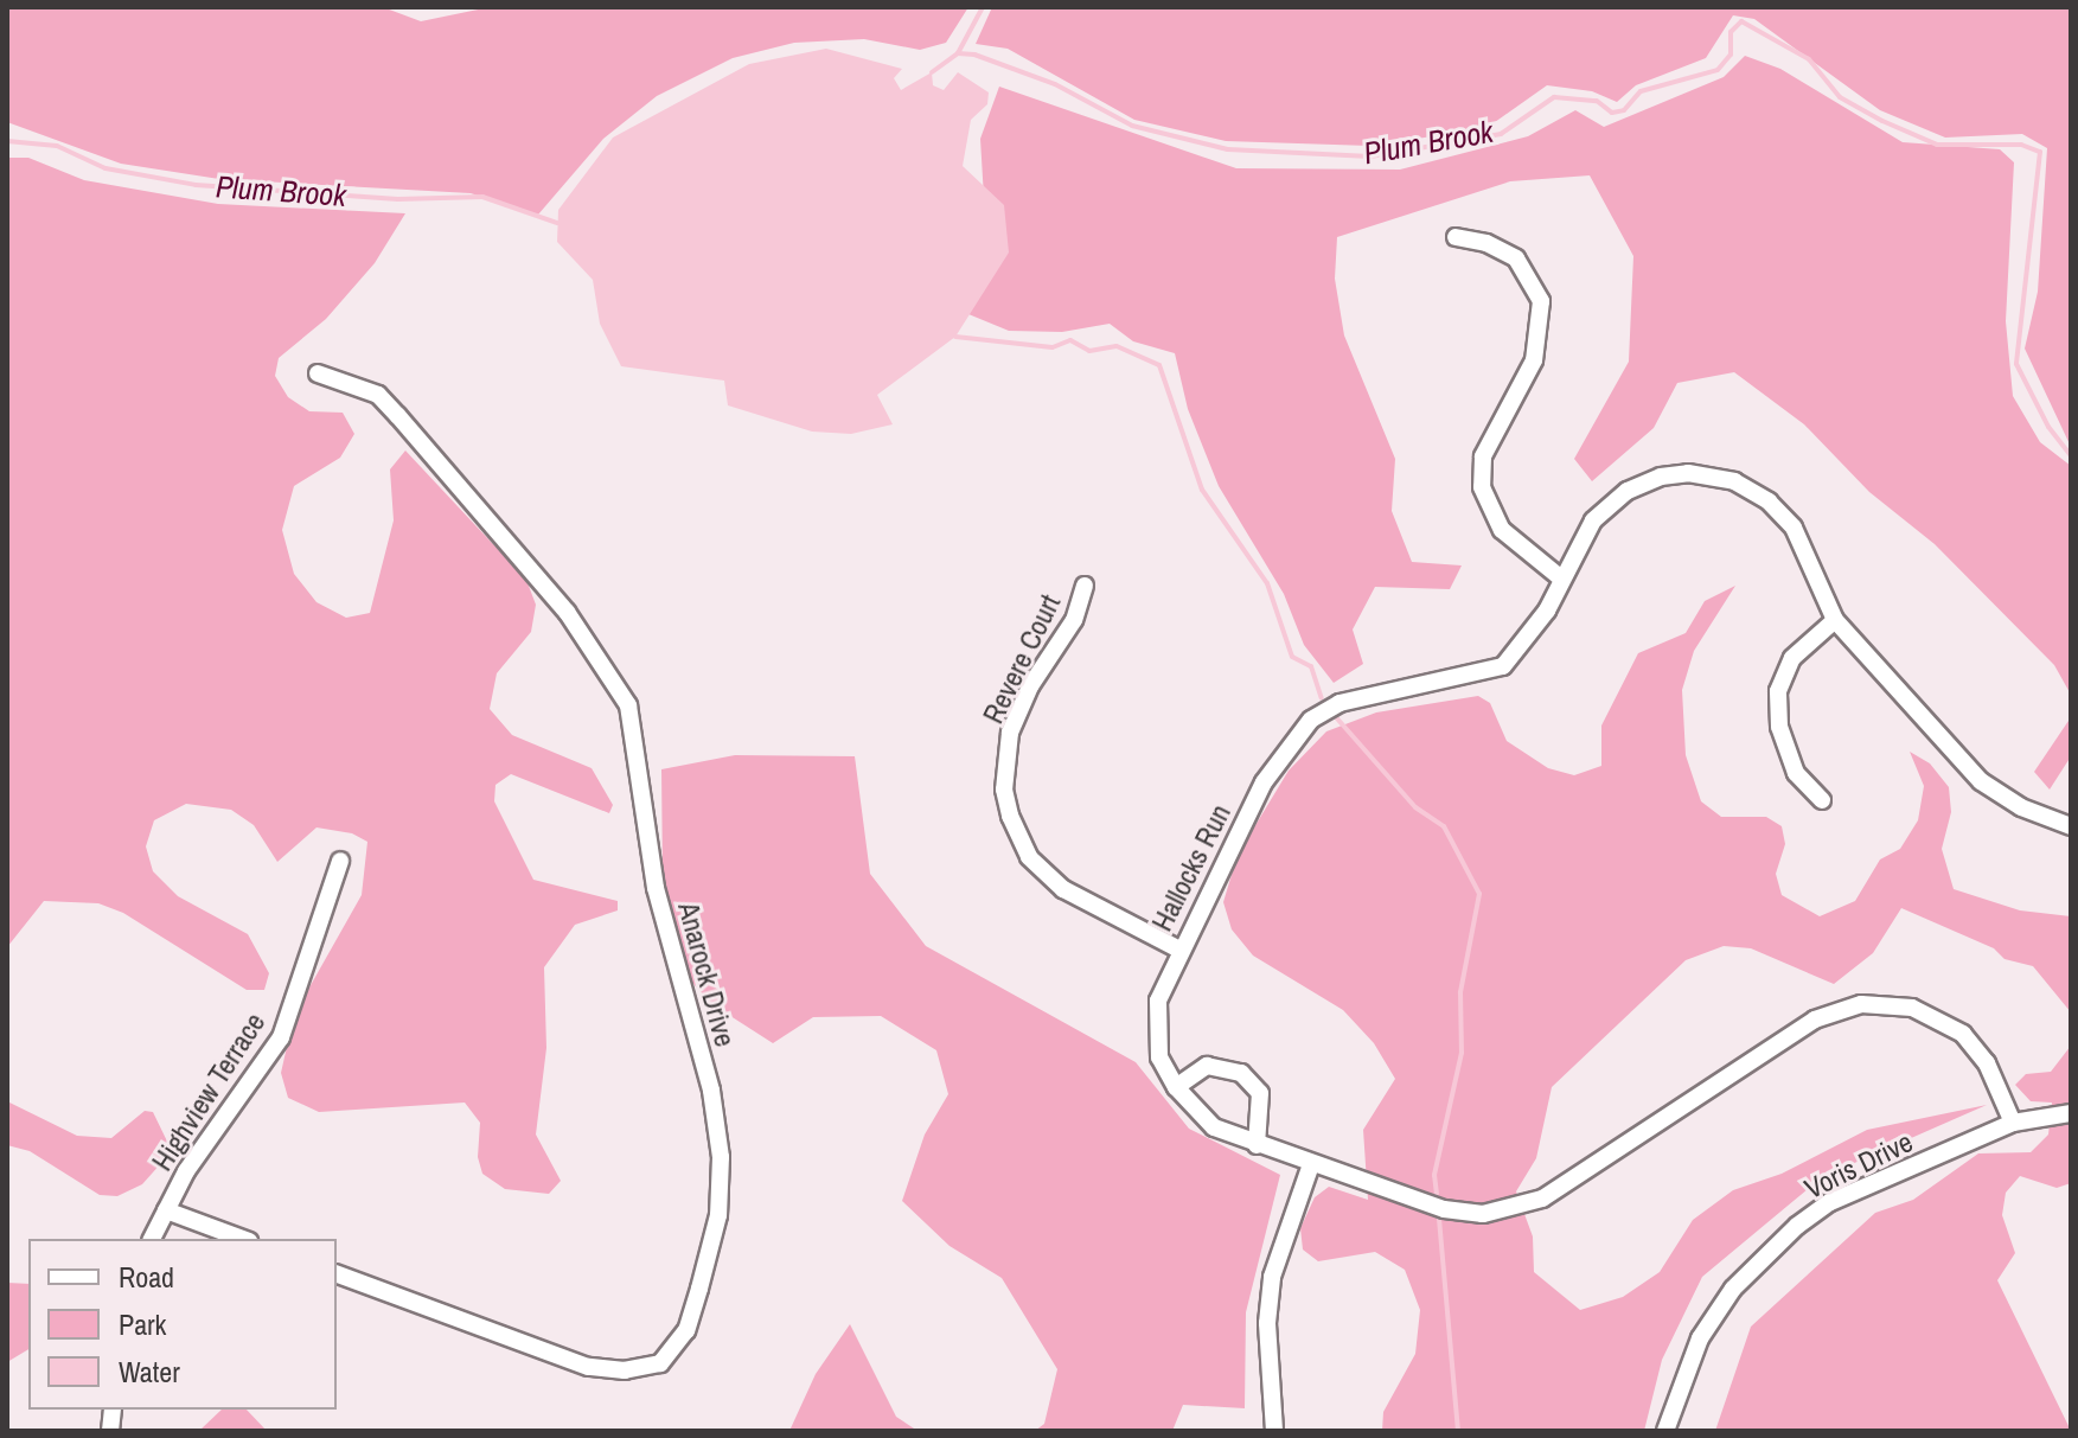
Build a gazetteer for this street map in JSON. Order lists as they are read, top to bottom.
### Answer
{
  "streets": {
    "street": [
      "Revere Court",
      "Hallocks Run",
      "Anarock Drive",
      "Highview Terrace",
      "Voris Drive"
    ]
  },
  "crossings": [
    ["Revere Court", "Hallocks Run"],
    ["Hallocks Run", "Voris Drive"]
  ],
  "water": ["Plum Brook"],
  "legend": ["Road", "Park", "Water"]
}
